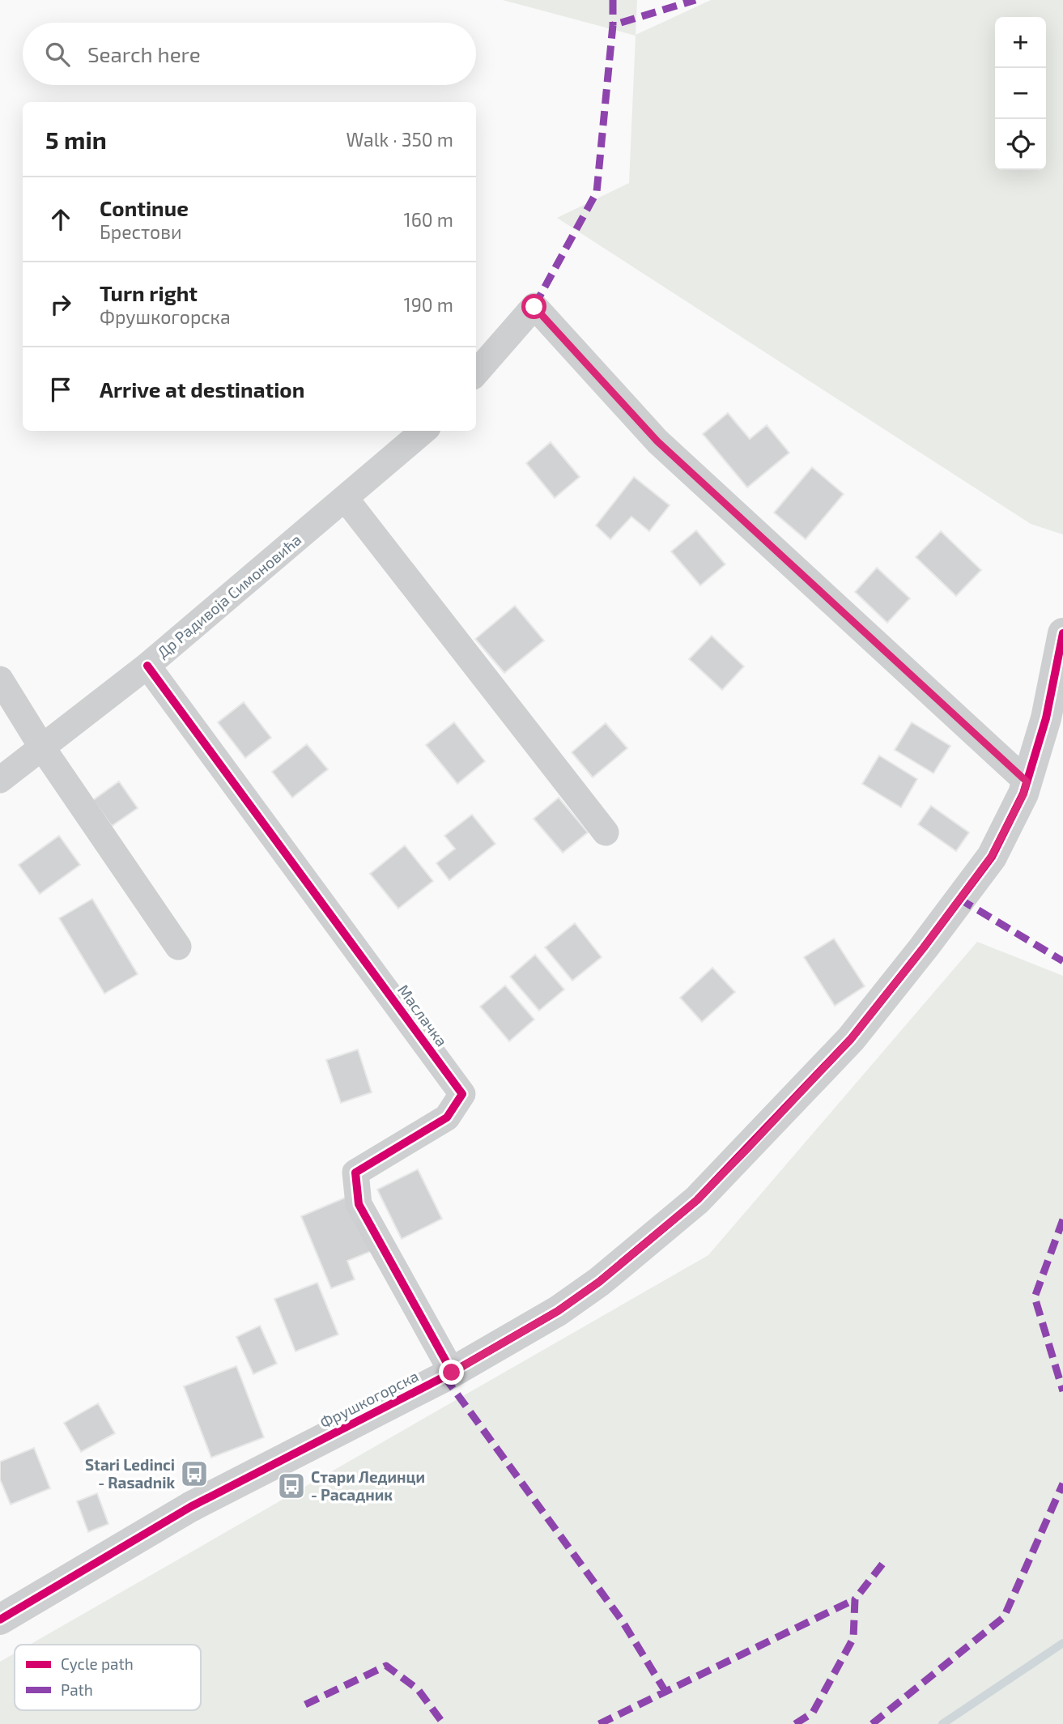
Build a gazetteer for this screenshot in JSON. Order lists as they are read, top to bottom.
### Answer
{
  "streets": {
    "street": ["Др Радивоја Симоновића", "Маслачка", "Фрушкогорска"]
  },
  "crossings": [
    ["Др Радивоја Симоновића", "Маслачка"],
    ["Маслачка", "Фрушкогорска"]
  ],
  "places": {
    "bus stop": ["Stari Ledinci - Rasadnik", "Стари Лединци - Расадник"]
  },
  "legend": ["Cycle path", "Path"],
  "page": {
    "map_buttons": ["+", "−"],
    "search": "Search here",
    "heading": ["5 min", "Walk · 350 m"],
    "list": [
      ["Continue", "Брестови", "160 m"],
      ["Turn right", "Фрушкогорска", "190 m"],
      "Arrive at destination"
    ]
  }
}
